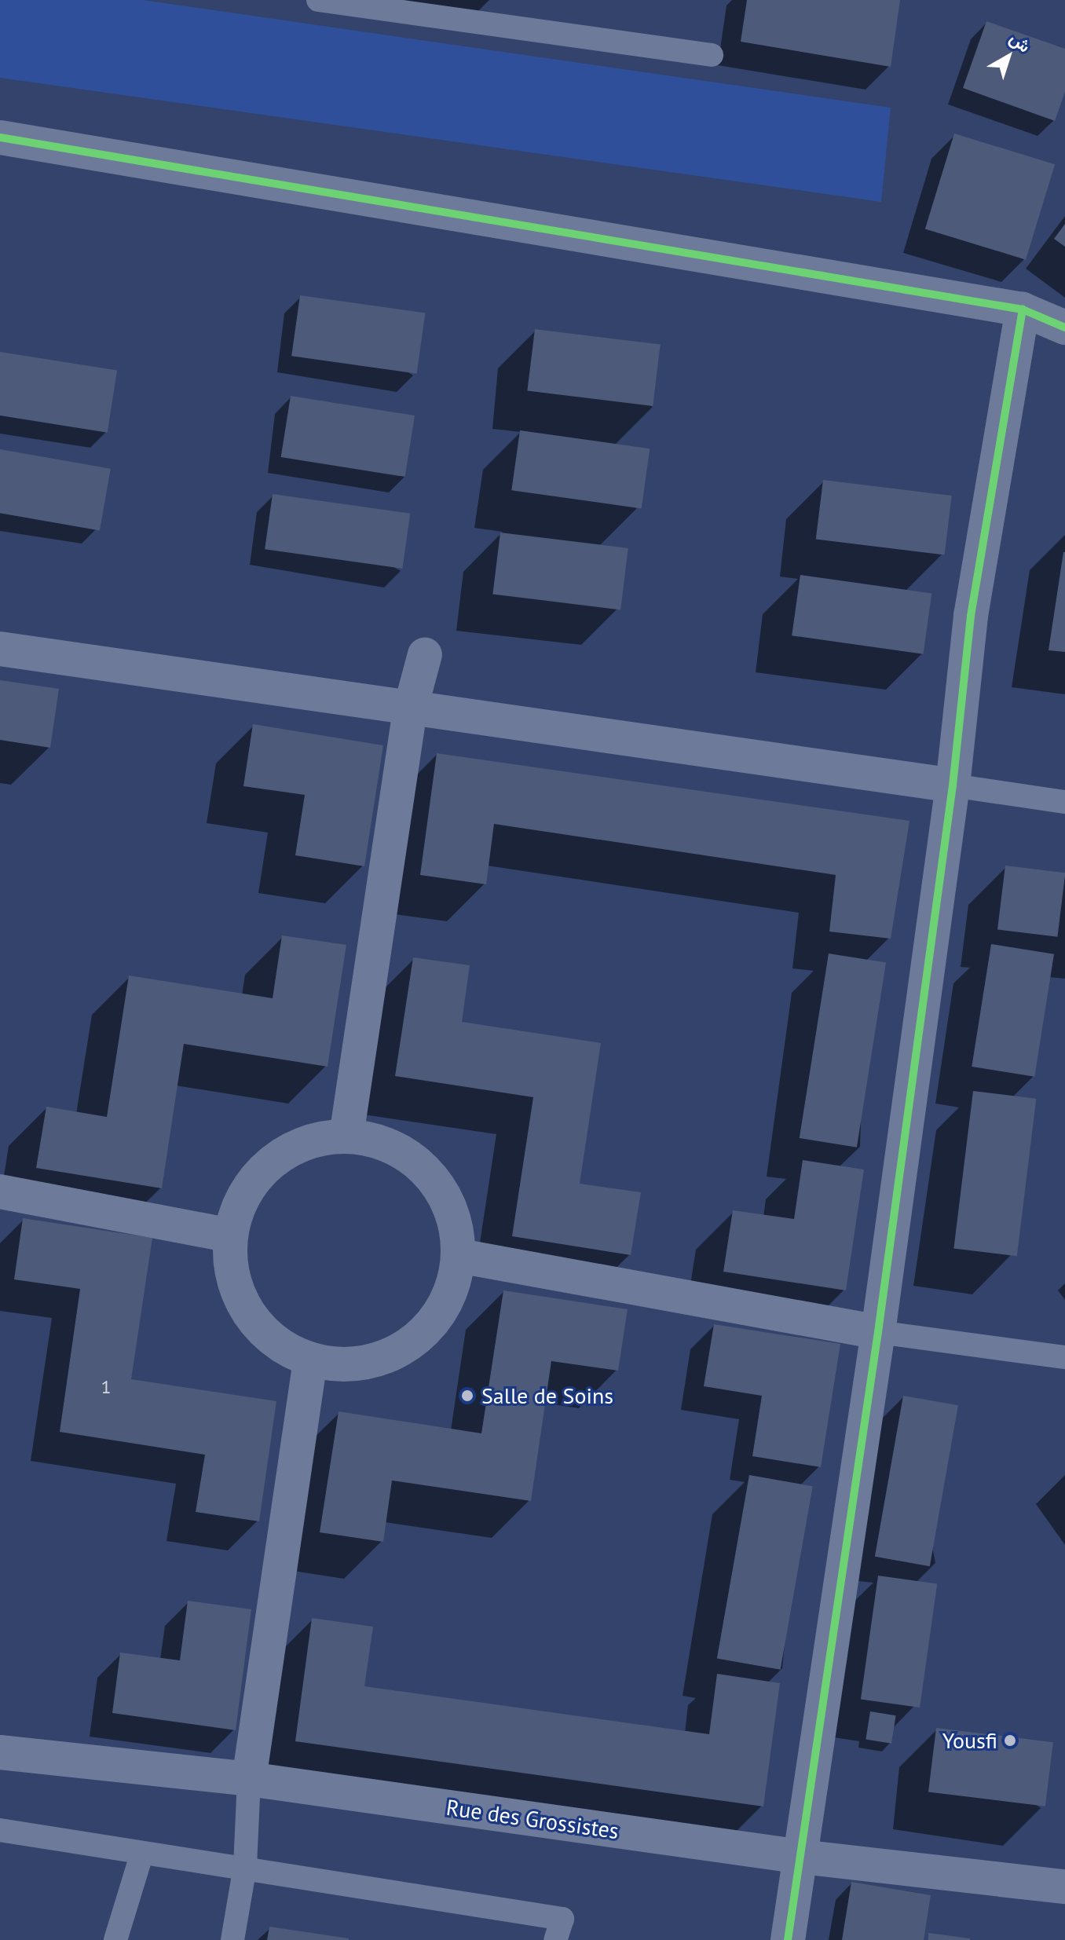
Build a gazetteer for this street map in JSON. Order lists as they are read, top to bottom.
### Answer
{
  "streets": {
    "street": ["Rue des Grossistes"]
  },
  "places": ["Salle de Soins", "Yousfi"],
  "house_numbers": ["1"],
  "north": "top right"
}
